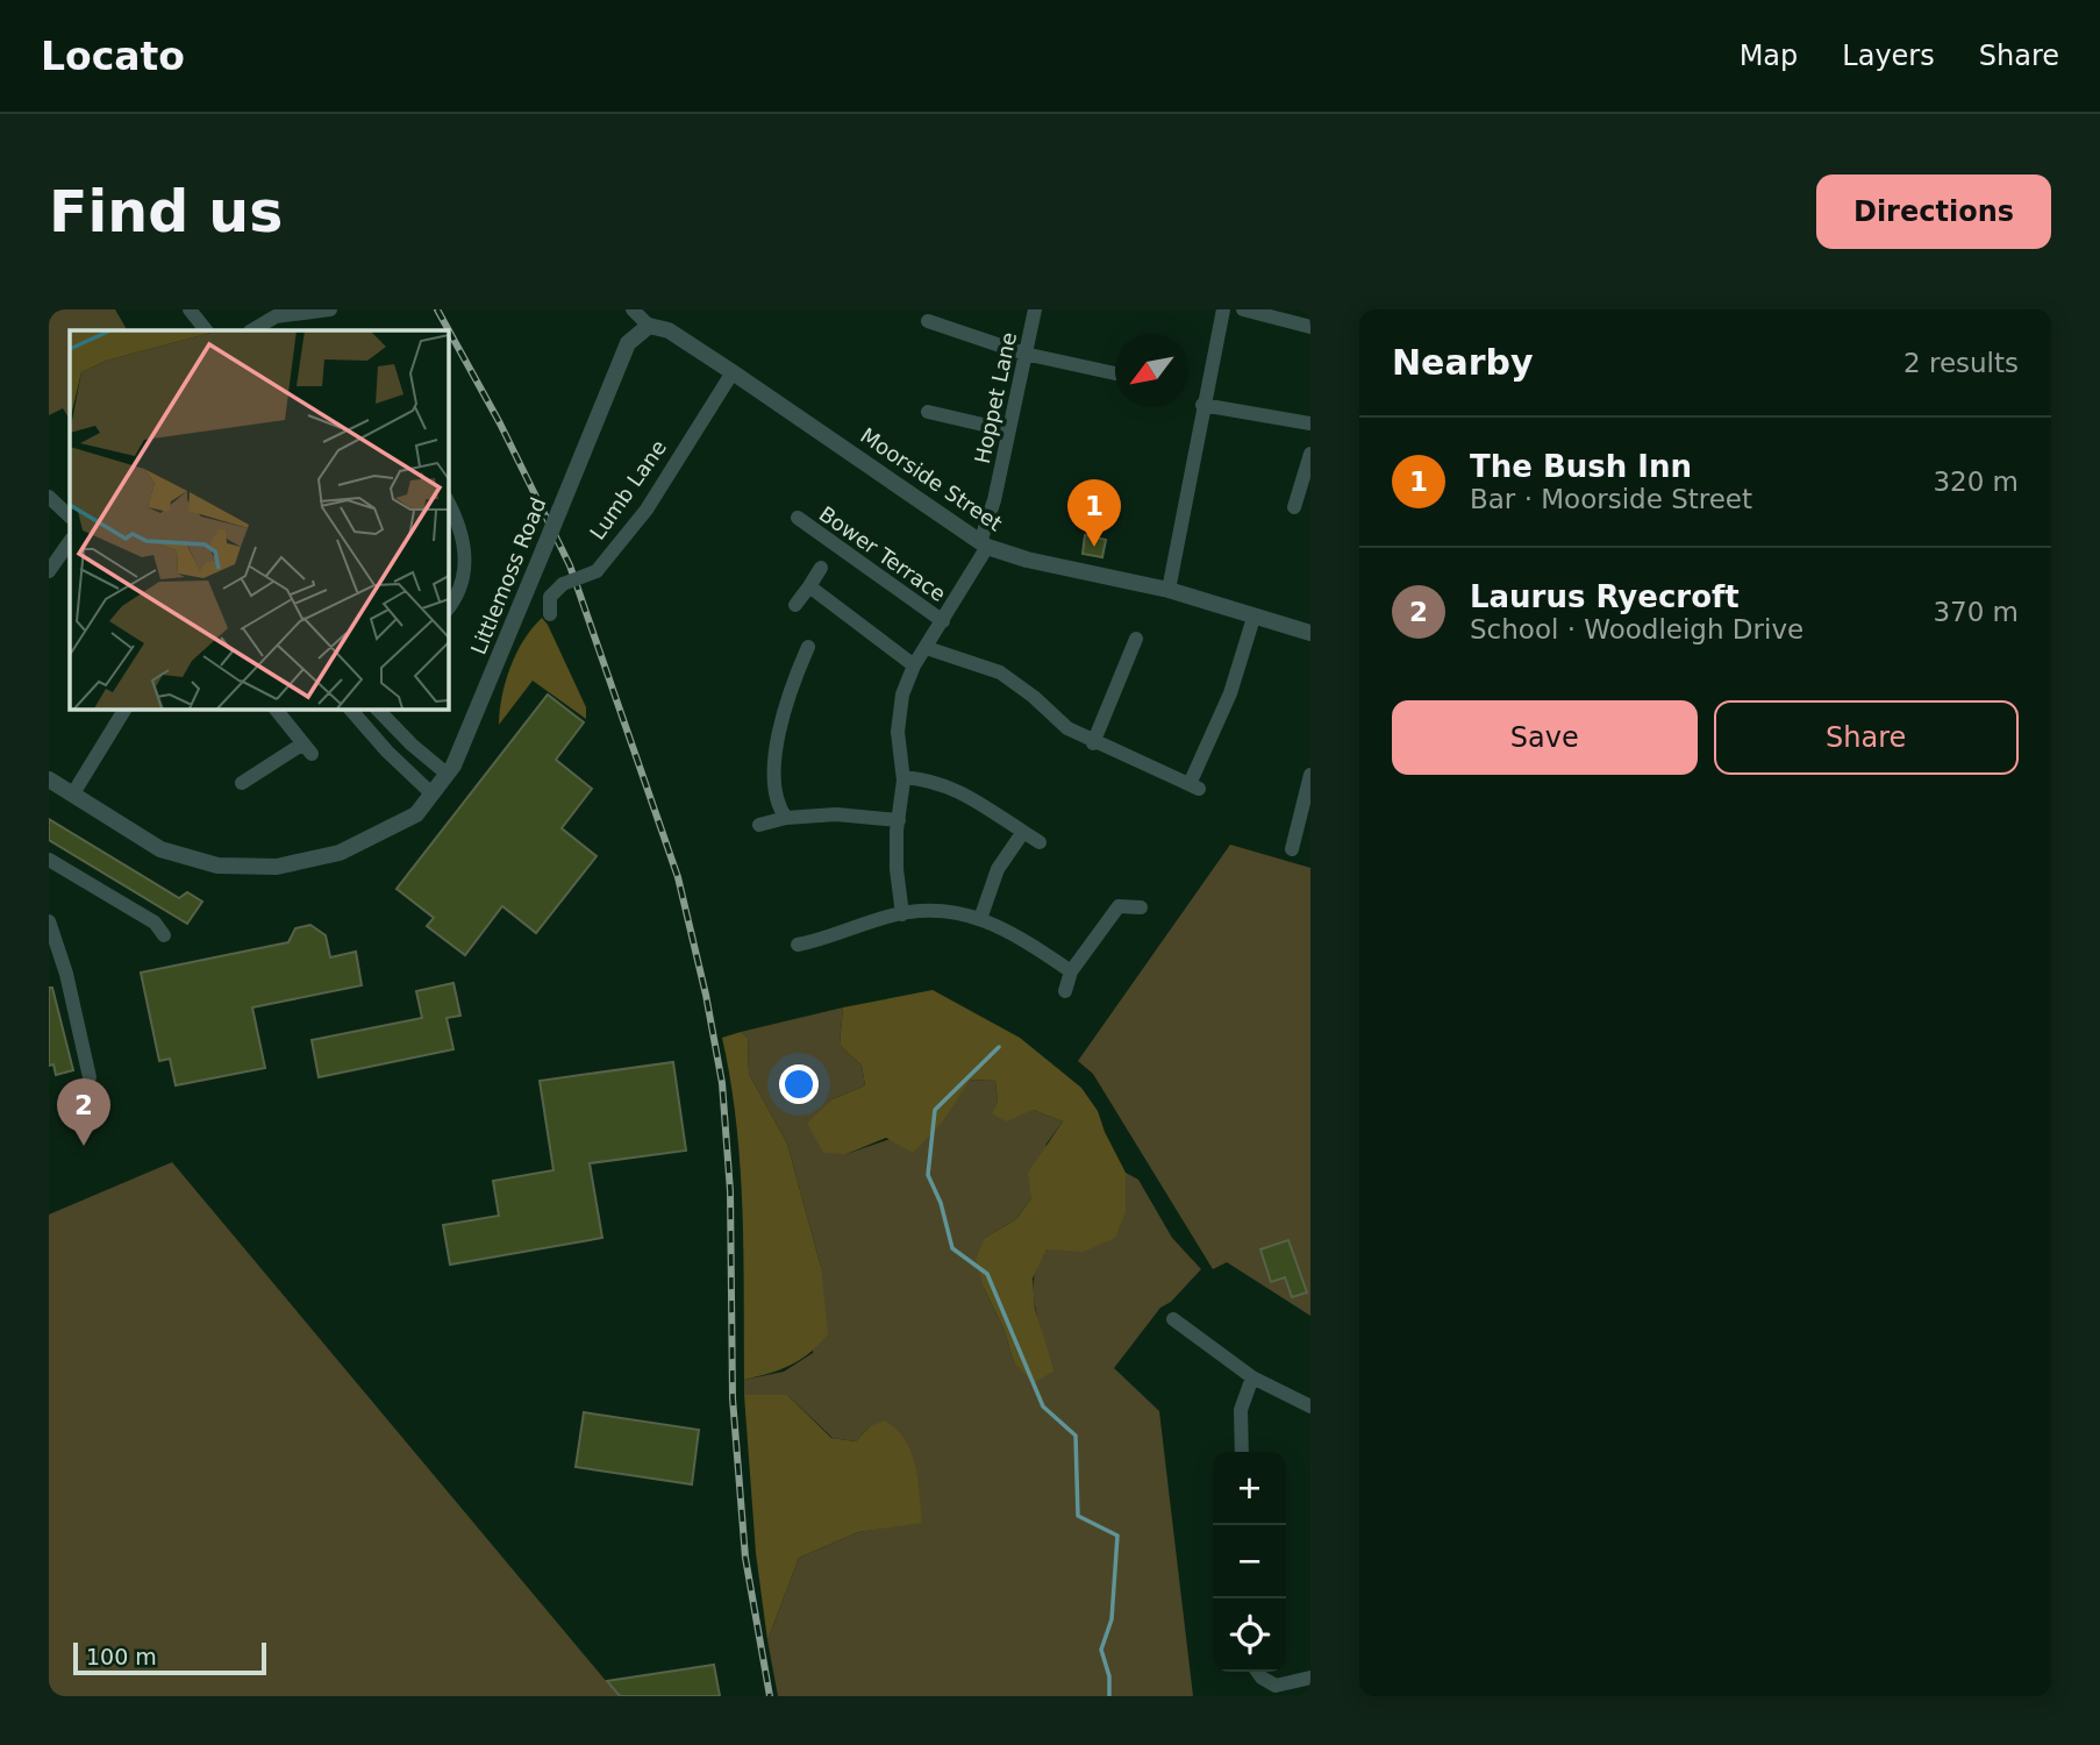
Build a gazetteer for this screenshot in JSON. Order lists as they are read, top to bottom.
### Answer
{
  "streets": {
    "street": [
      "Hoppet Lane",
      "Moorside Street",
      "Lumb Lane",
      "Bower Terrace",
      "Littlemoss Road"
    ]
  },
  "crossings": [
    ["Hoppet Lane", "Moorside Street"],
    ["Hoppet Lane", "Bower Terrace"],
    ["Moorside Street", "Lumb Lane"],
    ["Moorside Street", "Littlemoss Road"]
  ],
  "scale_bar": "100 m",
  "north": "bottom left",
  "page": {
    "header": "Locato",
    "nav": ["Map", "Layers", "Share"],
    "buttons": [
      "Directions",
      ["Save", "Share"]
    ],
    "title": "Find us",
    "heading": ["Nearby", "2 results"],
    "list": [
      {
        "mark": "1",
        "name": "The Bush Inn",
        "note": "Bar · Moorside Street",
        "value": "320 m"
      },
      {
        "mark": "2",
        "name": "Laurus Ryecroft",
        "note": "School · Woodleigh Drive",
        "value": "370 m"
      }
    ],
    "pins": ["1", "2"],
    "map_buttons": ["+", "−"],
    "scale": "100 m"
  }
}
